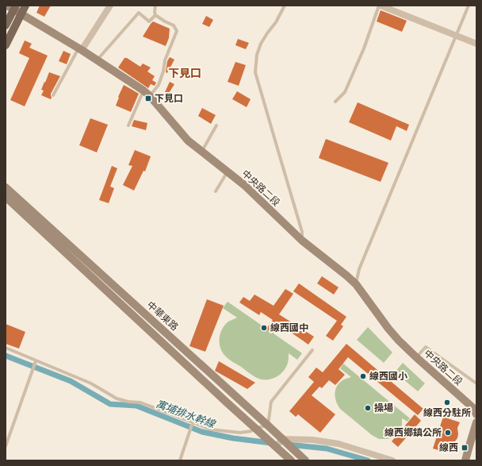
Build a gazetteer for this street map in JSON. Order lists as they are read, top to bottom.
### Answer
{
  "streets": {
    "main road": ["中央路二段", "中華東路"]
  },
  "districts": ["下見口"],
  "water": ["寓埔排水幹線"],
  "places": {
    "transit": ["下見口", "線西"],
    "other": [
      "線西國中",
      "線西國小",
      "線西分駐所",
      "操場",
      "線西鄉鎮公所"
    ]
  }
}
